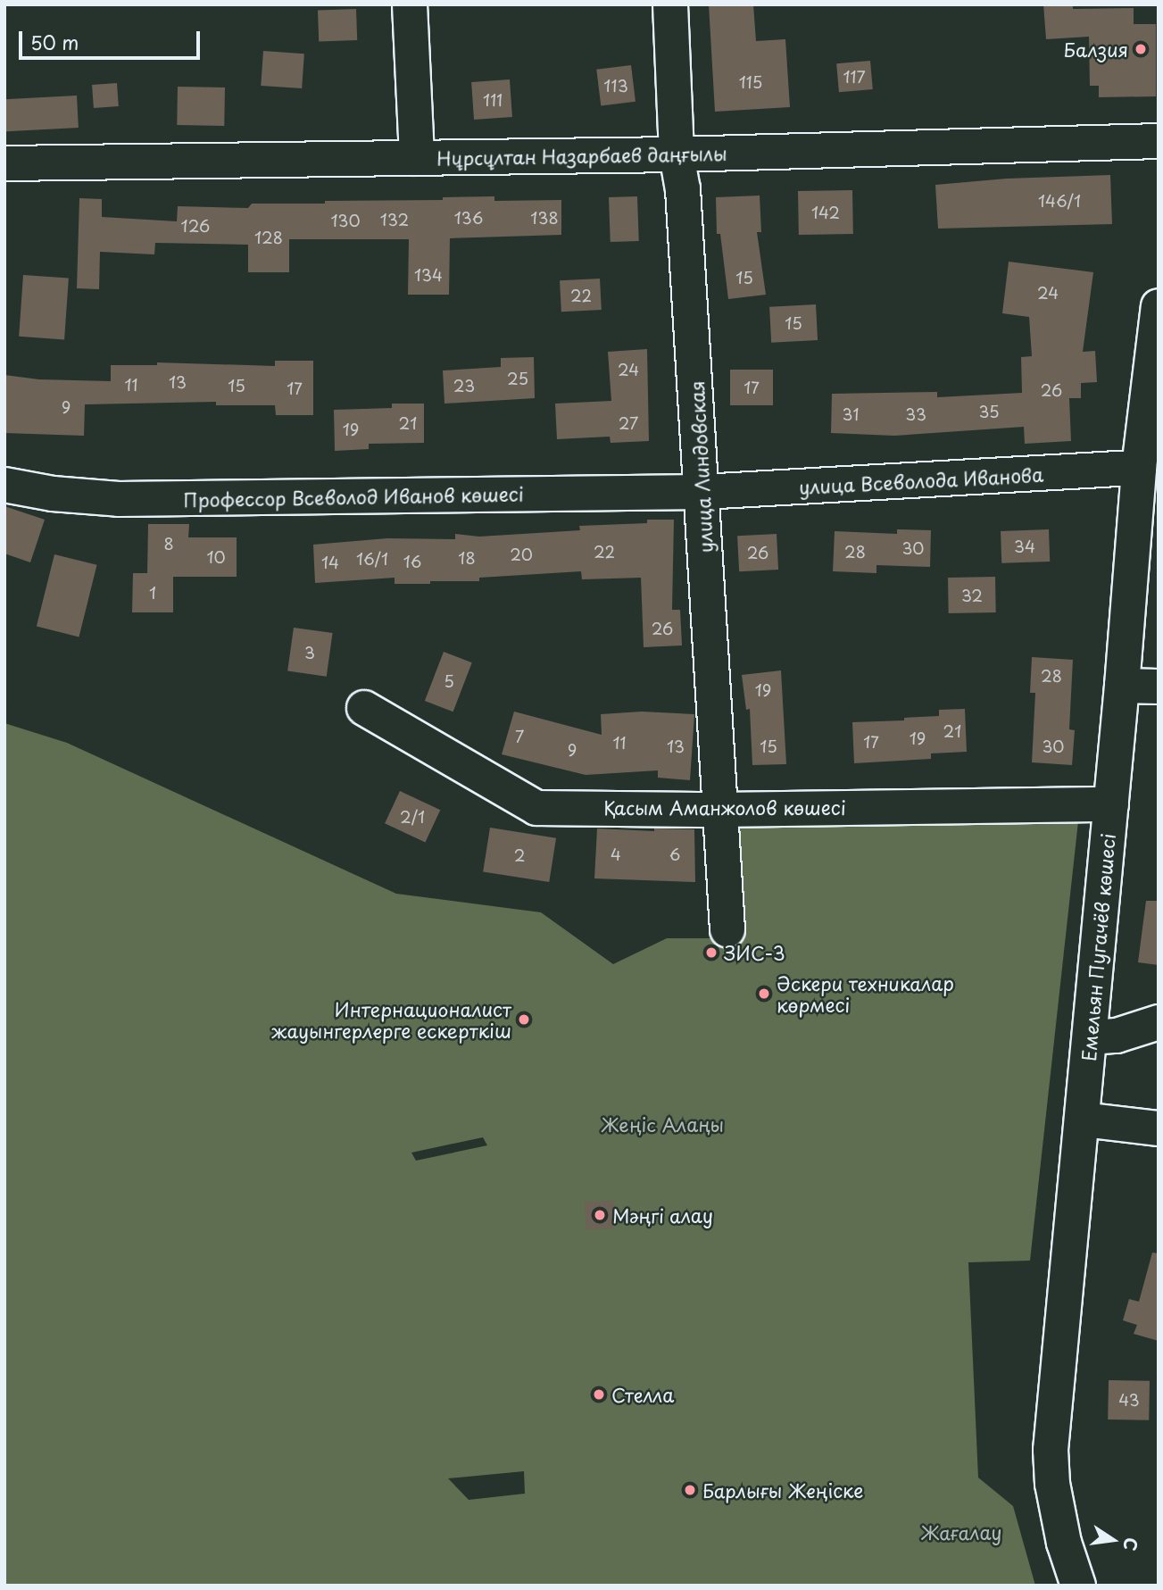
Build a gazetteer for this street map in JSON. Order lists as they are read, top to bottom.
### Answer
{
  "streets": {
    "street": [
      "Нұрсұлтан Назарбаев даңғылы",
      "улица Линдовская",
      "улица Всеволода Иванова",
      "Профессор Всеволод Иванов көшесі",
      "Қасым Аманжолов көшесі",
      "Емельян Пугачёв көшесі"
    ]
  },
  "crossings": [
    ["Нұрсұлтан Назарбаев даңғылы", "улица Линдовская"],
    ["улица Линдовская", "улица Всеволода Иванова"],
    ["улица Линдовская", "Профессор Всеволод Иванов көшесі"],
    ["улица Линдовская", "Қасым Аманжолов көшесі"],
    ["улица Всеволода Иванова", "Профессор Всеволод Иванов көшесі"],
    ["улица Всеволода Иванова", "Емельян Пугачёв көшесі"],
    ["Қасым Аманжолов көшесі", "Емельян Пугачёв көшесі"]
  ],
  "parks": ["Жеңіс Алаңы", "Жағалау"],
  "places": [
    "Балзия",
    "ЗИС-3",
    "Әскери техникалар көрмесі",
    "Интернационалист жауынгерлерге ескерткіш",
    "Мәңгі алау",
    "Стелла",
    "Барлығы Жеңіске"
  ],
  "house_numbers": [
    "117",
    "115",
    "113",
    "111",
    "146/1",
    "142",
    "136",
    "138",
    "132",
    "130",
    "126",
    "128",
    "134",
    "15",
    "24",
    "22",
    "15",
    "24",
    "25",
    "13",
    "11",
    "15",
    "23",
    "17",
    "17",
    "26",
    "9",
    "35",
    "31",
    "33",
    "21",
    "27",
    "19",
    "8",
    "34",
    "30",
    "22",
    "28",
    "26",
    "20",
    "10",
    "18",
    "16/1",
    "16",
    "14",
    "1",
    "32",
    "26",
    "3",
    "28",
    "5",
    "19",
    "21",
    "7",
    "19",
    "17",
    "11",
    "13",
    "15",
    "30",
    "9",
    "2/1",
    "4",
    "6",
    "2",
    "43"
  ],
  "scale_bar": "50 m",
  "north": "right"
}
